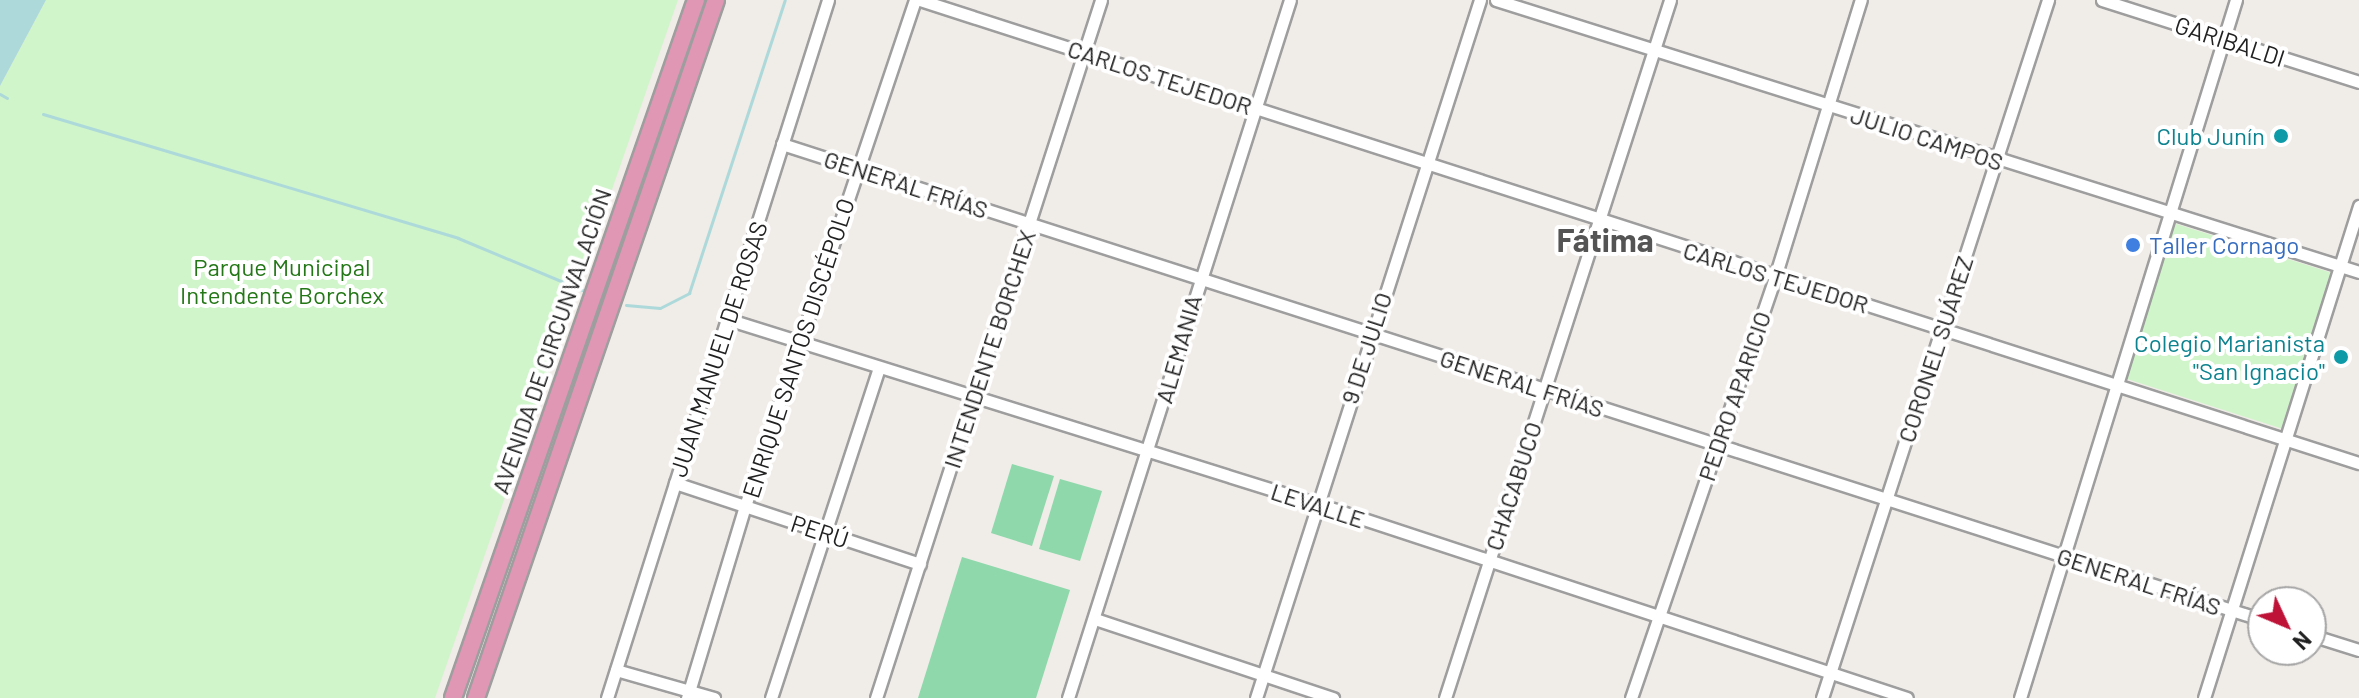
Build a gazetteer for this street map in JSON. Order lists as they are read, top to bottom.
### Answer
{
  "streets": {
    "highway": ["AVENIDA DE CIRCUNVALACIÓN"],
    "street": [
      "GARIBALDI",
      "CARLOS TEJEDOR",
      "JULIO CAMPOS",
      "GENERAL FRÍAS",
      "ENRIQUE SANTOS DISCÉPOLO",
      "9 DE JULIO",
      "JUAN MANUEL DE ROSAS",
      "INTENDENTE BORCHEX",
      "ALEMANIA",
      "CORONEL SUÁREZ",
      "PEDRO APARICIO",
      "CHACABUCO",
      "LEVALLE",
      "PERÚ"
    ]
  },
  "crossings": [
    ["CARLOS TEJEDOR", "ENRIQUE SANTOS DISCÉPOLO"],
    ["CARLOS TEJEDOR", "9 DE JULIO"],
    ["CARLOS TEJEDOR", "INTENDENTE BORCHEX"],
    ["CARLOS TEJEDOR", "ALEMANIA"],
    ["CARLOS TEJEDOR", "CORONEL SUÁREZ"],
    ["CARLOS TEJEDOR", "PEDRO APARICIO"],
    ["CARLOS TEJEDOR", "CHACABUCO"],
    ["JULIO CAMPOS", "CORONEL SUÁREZ"],
    ["JULIO CAMPOS", "PEDRO APARICIO"],
    ["JULIO CAMPOS", "CHACABUCO"],
    ["GENERAL FRÍAS", "ENRIQUE SANTOS DISCÉPOLO"],
    ["GENERAL FRÍAS", "9 DE JULIO"],
    ["GENERAL FRÍAS", "JUAN MANUEL DE ROSAS"],
    ["GENERAL FRÍAS", "INTENDENTE BORCHEX"],
    ["GENERAL FRÍAS", "ALEMANIA"],
    ["GENERAL FRÍAS", "CORONEL SUÁREZ"],
    ["GENERAL FRÍAS", "PEDRO APARICIO"],
    ["GENERAL FRÍAS", "CHACABUCO"],
    ["ENRIQUE SANTOS DISCÉPOLO", "LEVALLE"],
    ["ENRIQUE SANTOS DISCÉPOLO", "PERÚ"],
    ["9 DE JULIO", "LEVALLE"],
    ["JUAN MANUEL DE ROSAS", "LEVALLE"],
    ["JUAN MANUEL DE ROSAS", "PERÚ"],
    ["INTENDENTE BORCHEX", "LEVALLE"],
    ["INTENDENTE BORCHEX", "PERÚ"],
    ["ALEMANIA", "LEVALLE"],
    ["CORONEL SUÁREZ", "LEVALLE"],
    ["PEDRO APARICIO", "LEVALLE"],
    ["CHACABUCO", "LEVALLE"]
  ],
  "districts": ["Fátima"],
  "parks": ["Parque Municipal Intendente Borchex"],
  "places": ["Club Junín", "Taller Cornago", "Colegio Marianista \"San Ignacio\""],
  "north": "bottom right"
}
